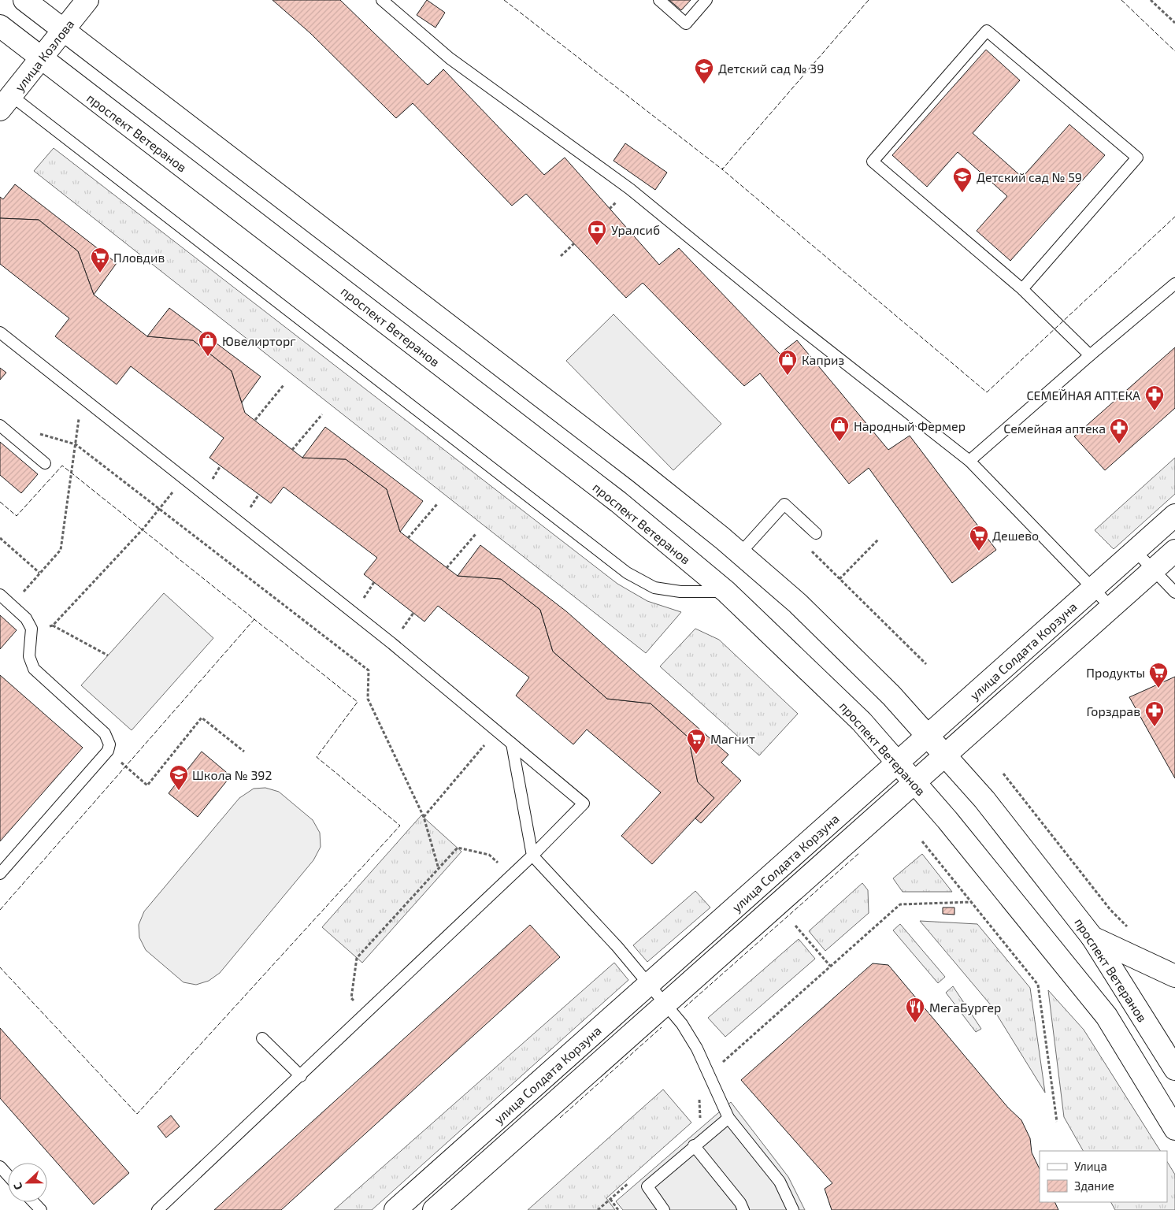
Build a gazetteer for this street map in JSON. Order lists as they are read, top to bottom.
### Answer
{
  "streets": {
    "main road": ["улица Козлова", "проспект Ветеранов", "улица Солдата Корзуна"]
  },
  "crossings": [
    ["улица Козлова", "проспект Ветеранов"],
    ["проспект Ветеранов", "улица Солдата Корзуна"]
  ],
  "places": {
    "school or university": ["Детский сад № 39", "Детский сад № 59", "Школа № 392"],
    "bank": ["Уралсиб"],
    "supermarket": [
      "Пловдив",
      "Дешево",
      "Продукты",
      "Магнит"
    ],
    "shop": ["Ювелирторг", "Каприз", "Народный Фермер"],
    "pharmacy": ["СЕМЕЙНАЯ АПТЕКА", "Семейная аптека", "Горздрав"],
    "restaurant": ["МегаБургер"]
  },
  "legend": ["Улица", "Здание"],
  "north": "left"
}
